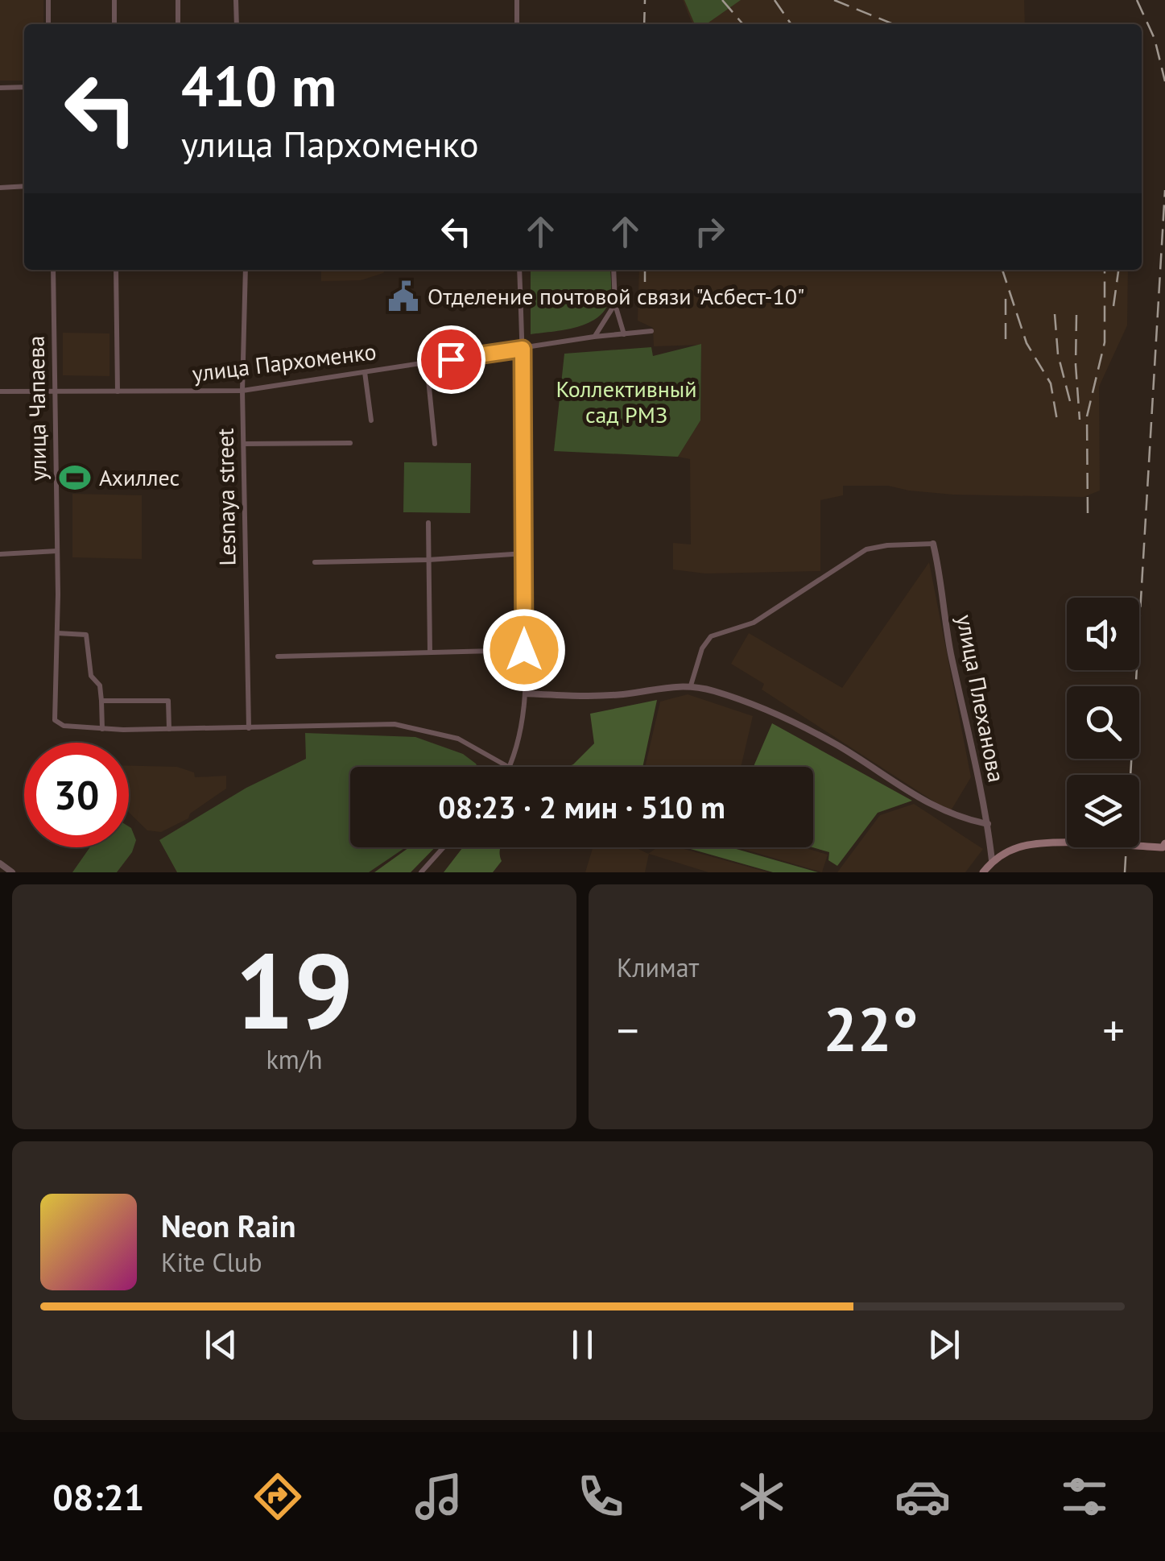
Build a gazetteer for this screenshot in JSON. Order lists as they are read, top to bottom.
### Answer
{
  "streets": {
    "street": [
      "улица Пархоменко",
      "улица Чапаева",
      "Lesnaya street",
      "улица Плеханова"
    ]
  },
  "crossings": [
    ["улица Пархоменко", "улица Чапаева"],
    ["улица Пархоменко", "Lesnaya street"]
  ],
  "parks": ["Коллективный сад РМЗ"],
  "places": {
    "public building": ["Отделение почтовой связи \"Асбест-10\""],
    "sports": ["Ахиллес"]
  },
  "page": {
    "turn": ["410 m", "улица Пархоменко"],
    "limit": "30",
    "trip": "08:23 · 2 мин · 510 m",
    "tile": [
      ["19", "km/h"],
      "Климат"
    ],
    "heat": ["−", "22°", "+"],
    "song": ["Neon Rain", "Kite Club"],
    "tabs": "08:21"
  }
}
